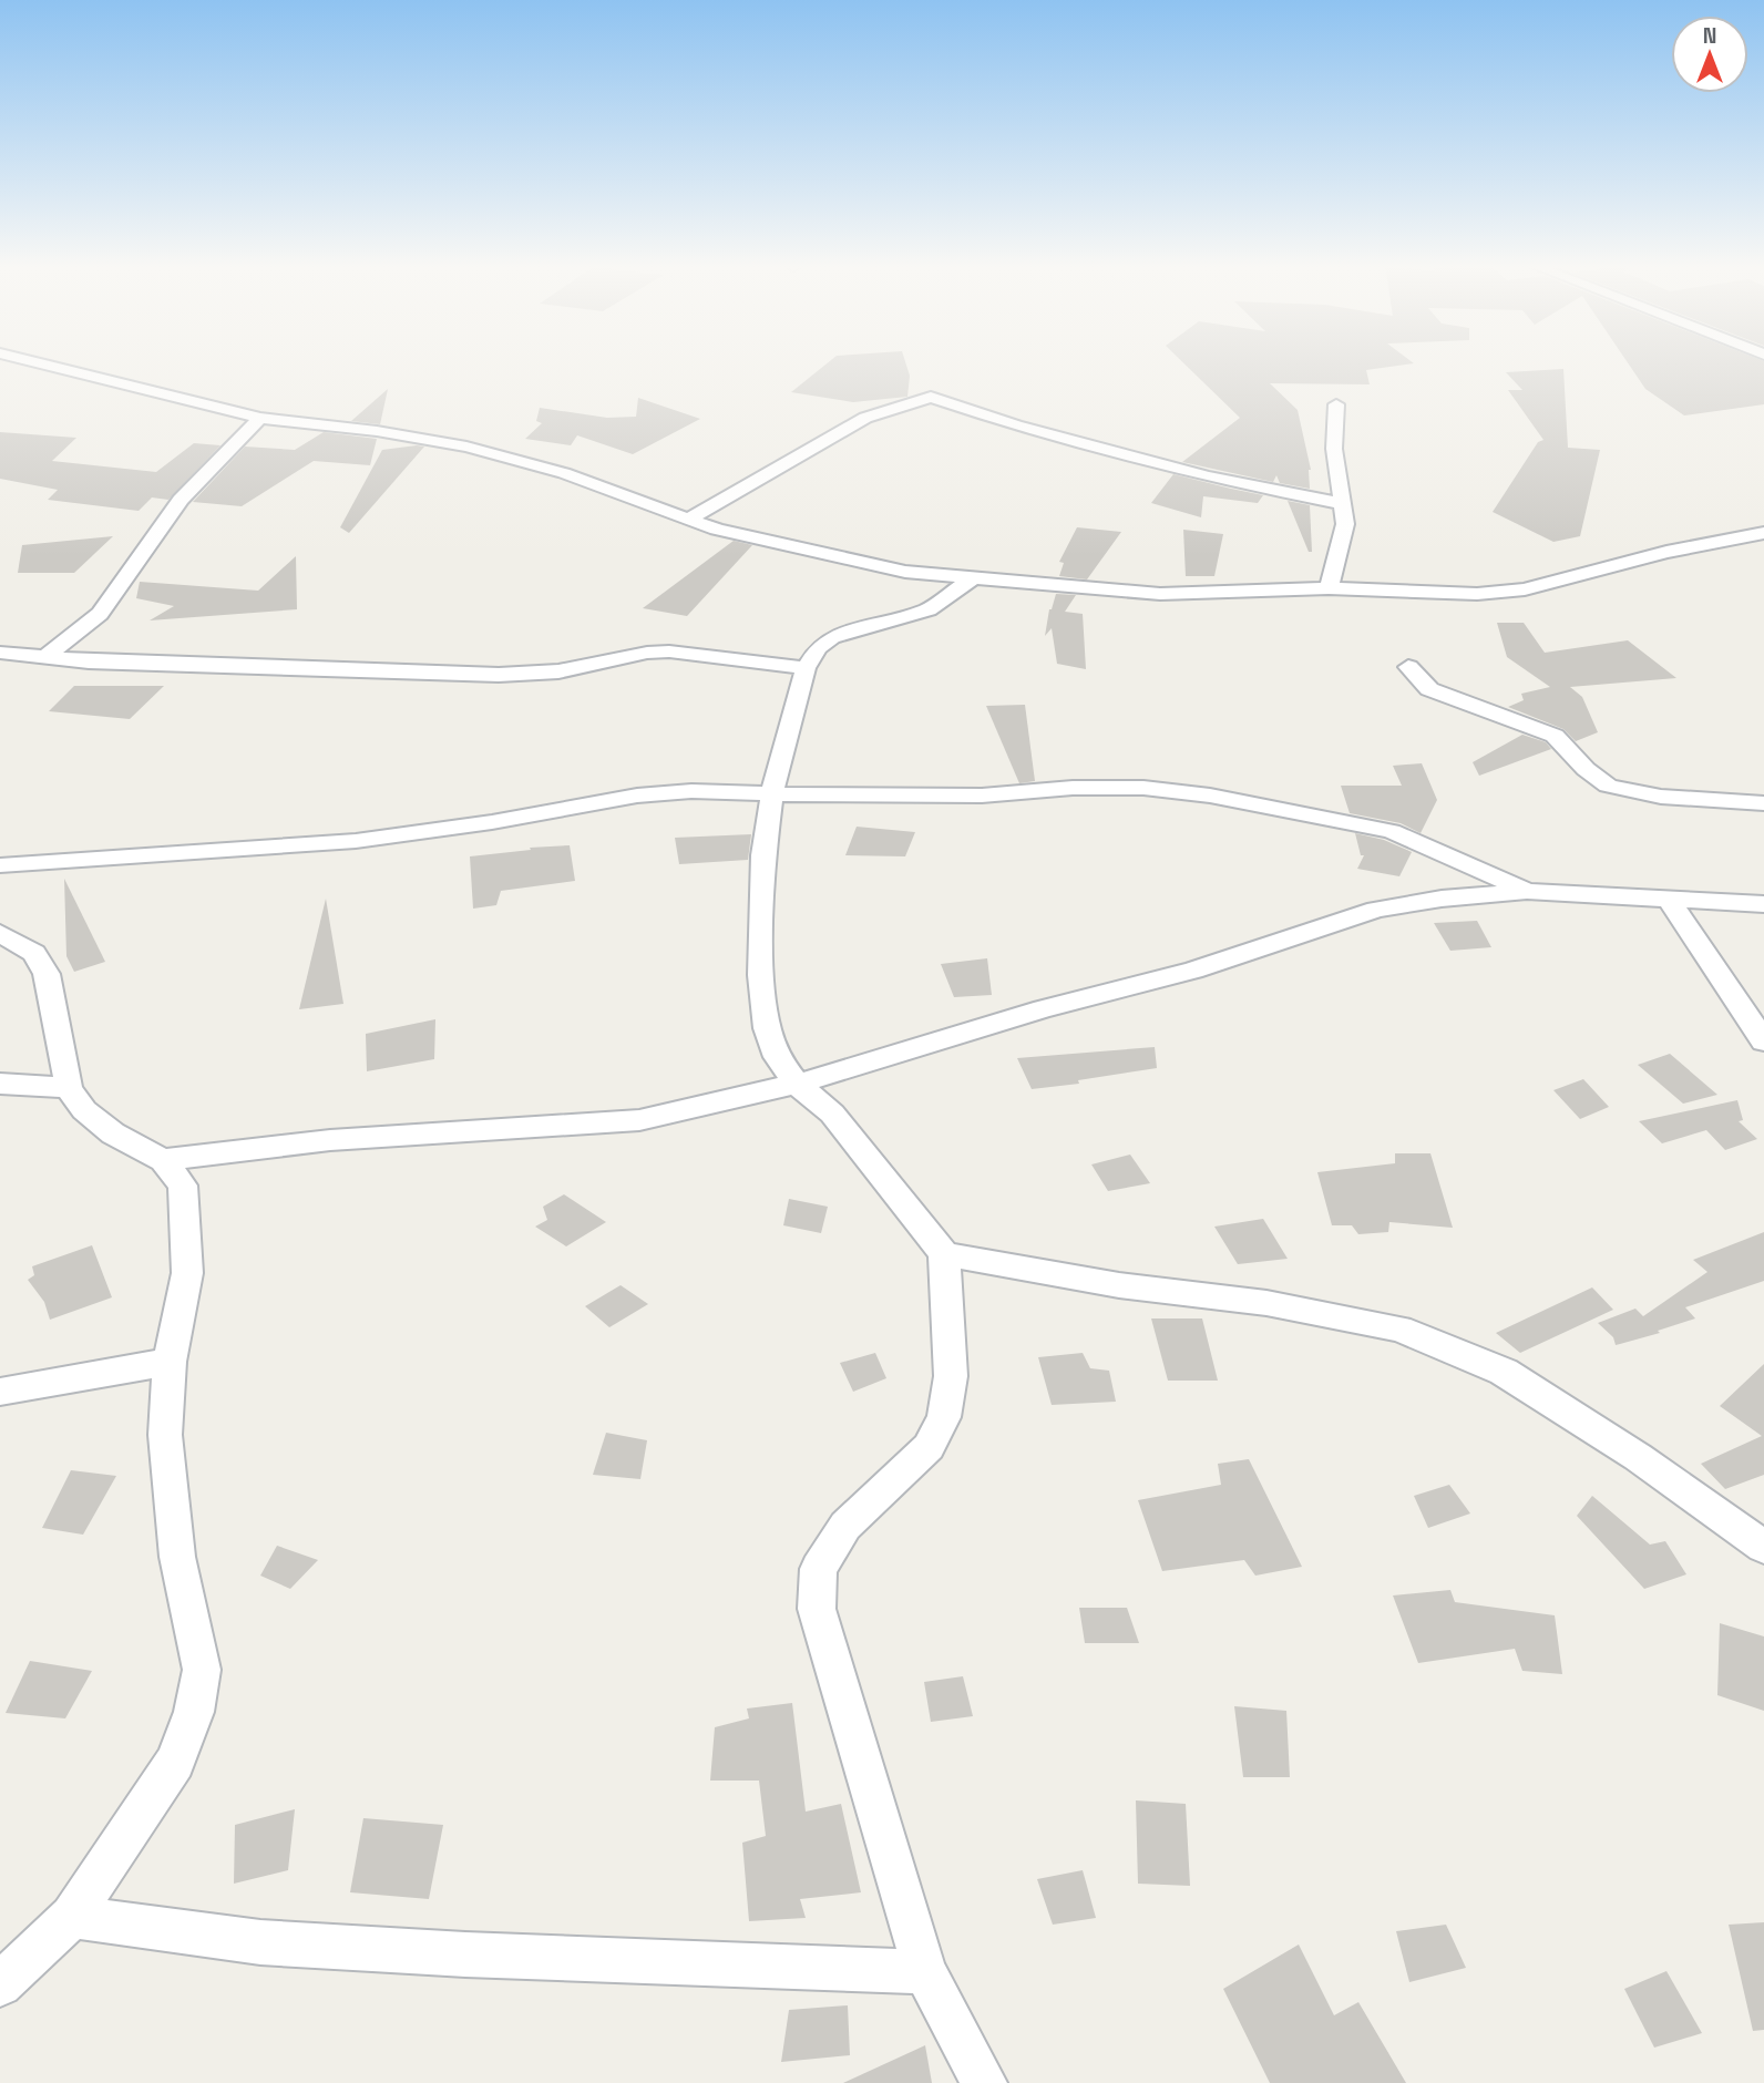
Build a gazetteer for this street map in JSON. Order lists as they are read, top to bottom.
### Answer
{
  "north": "top"
}
